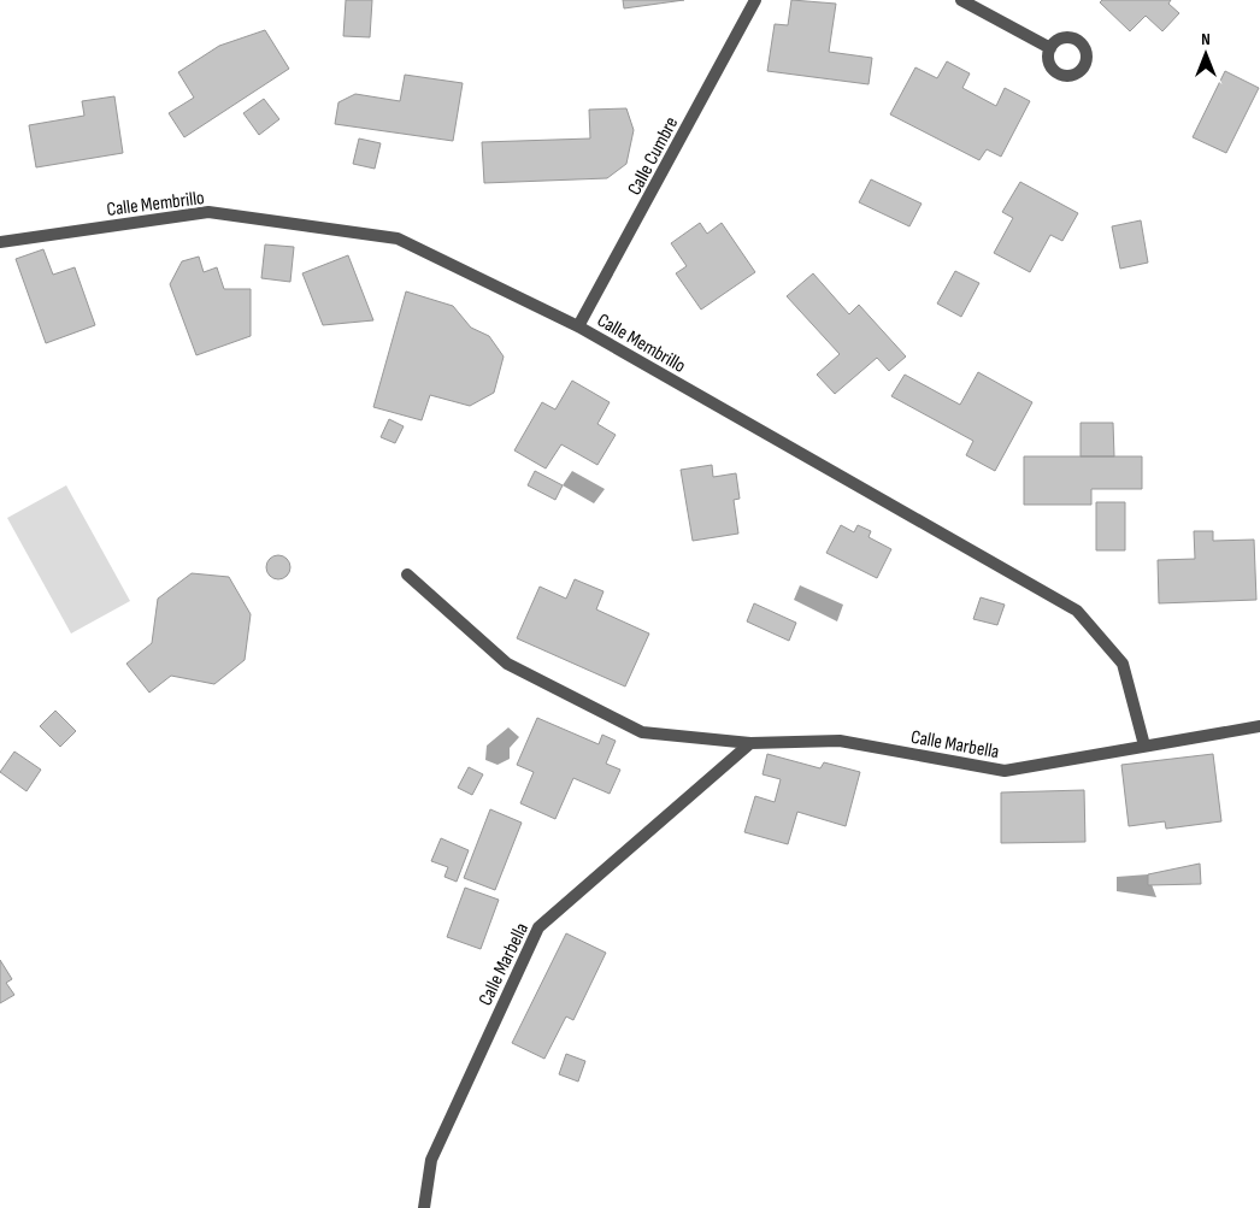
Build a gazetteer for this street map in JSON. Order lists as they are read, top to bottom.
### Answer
{
  "streets": {
    "street": ["Calle Cumbre", "Calle Membrillo", "Calle Marbella"]
  },
  "crossings": [
    ["Calle Cumbre", "Calle Membrillo"],
    ["Calle Membrillo", "Calle Marbella"]
  ],
  "north": "top"
}
